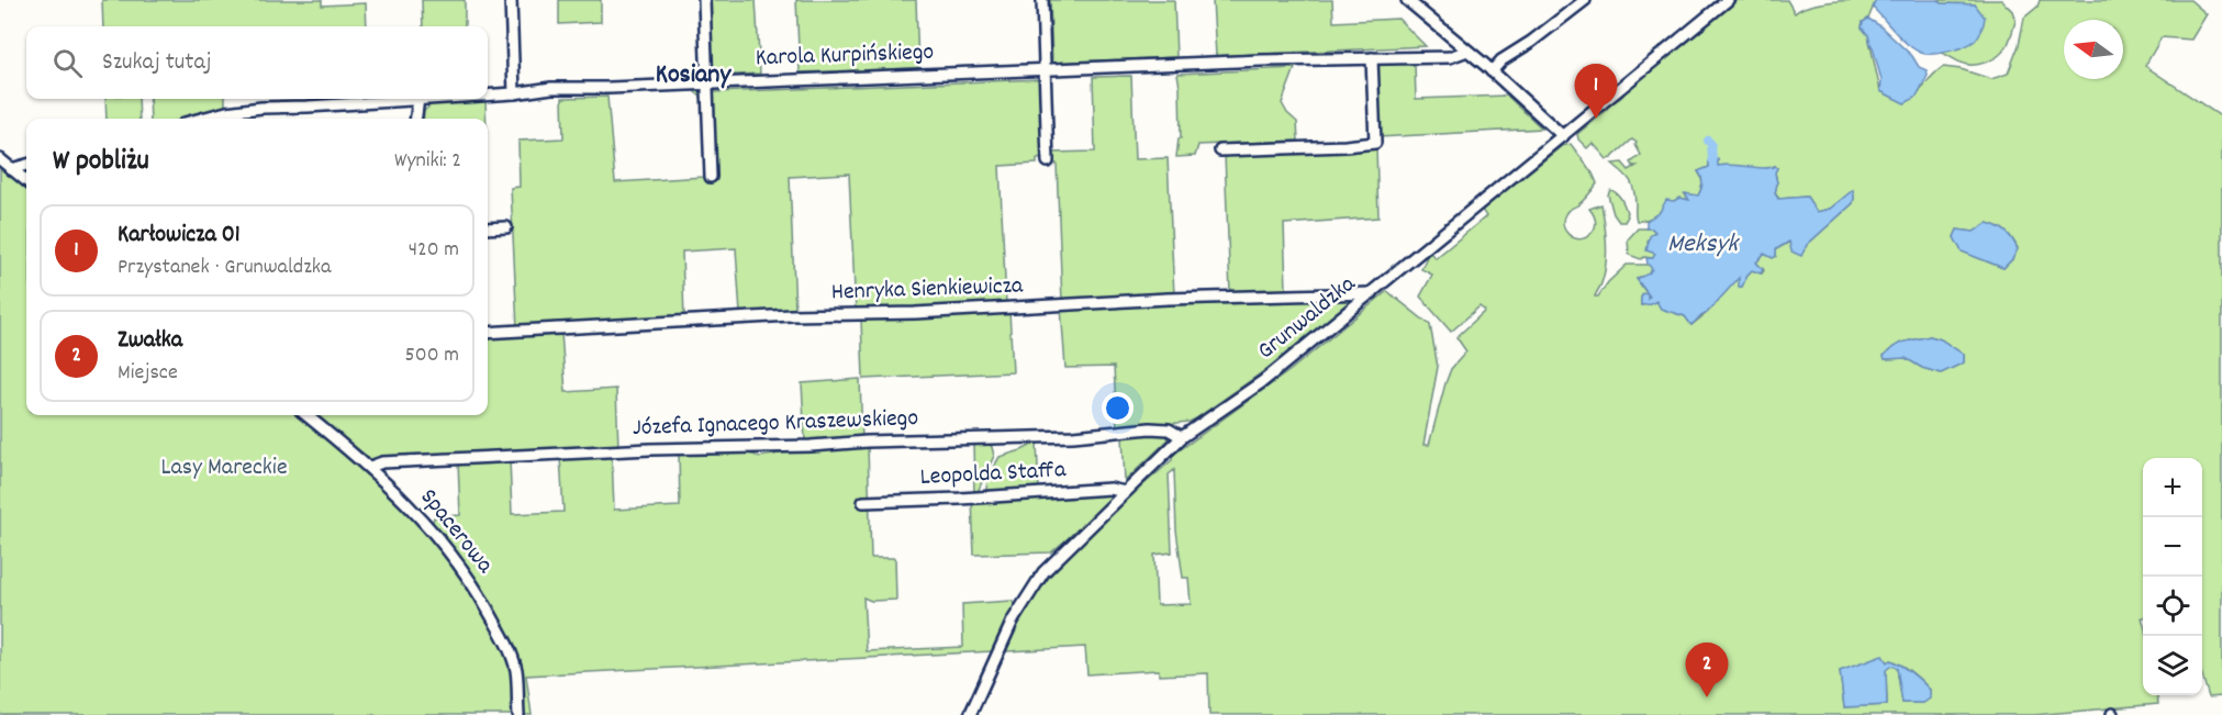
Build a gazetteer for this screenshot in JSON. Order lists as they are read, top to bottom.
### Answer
{
  "streets": {
    "street": [
      "Karola Kurpińskiego",
      "Henryka Sienkiewicza",
      "Grunwaldzka",
      "Józefa Ignacego Kraszewskiego",
      "Leopolda Staffa",
      "Spacerowa"
    ]
  },
  "crossings": [
    ["Henryka Sienkiewicza", "Grunwaldzka"],
    ["Grunwaldzka", "Józefa Ignacego Kraszewskiego"],
    ["Grunwaldzka", "Leopolda Staffa"],
    ["Józefa Ignacego Kraszewskiego", "Spacerowa"]
  ],
  "districts": ["Kosiany"],
  "water": ["Meksyk"],
  "parks": ["Lasy Mareckie"],
  "north": "left",
  "page": {
    "search": "Szukaj tutaj",
    "pins": ["1", "2"],
    "heading": ["W pobliżu", "Wyniki: 2"],
    "list": [
      {
        "mark": "1",
        "name": "Karłowicza 01",
        "note": "Przystanek · Grunwaldzka",
        "value": "420 m"
      },
      {
        "mark": "2",
        "name": "Zwałka",
        "note": "Miejsce",
        "value": "500 m"
      }
    ],
    "map_buttons": ["+", "−"]
  }
}
